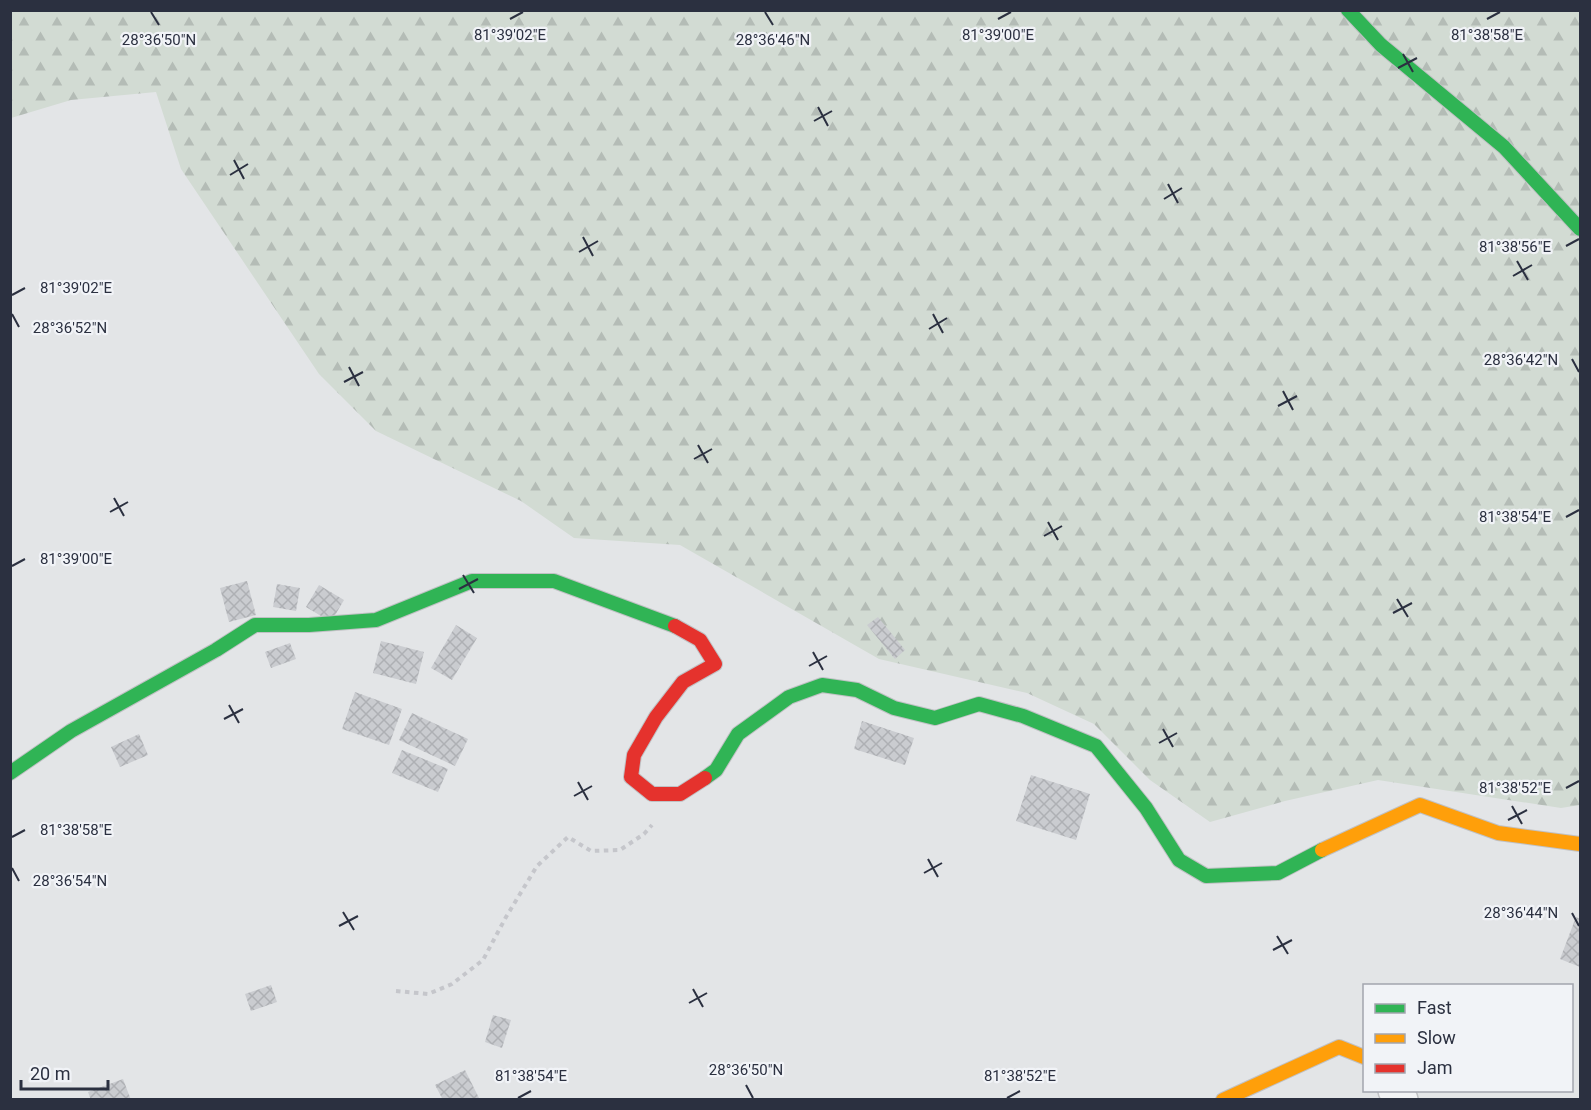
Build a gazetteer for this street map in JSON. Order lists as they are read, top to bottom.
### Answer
{
  "legend": ["Fast", "Slow", "Jam"],
  "scale_bar": "20 m",
  "coordinates": [
    "81°39'02\"E",
    "81°39'00\"E",
    "81°38'58\"E",
    "28°36'50\"N",
    "28°36'46\"N",
    "81°38'56\"E",
    "28°36'52\"N",
    "28°36'42\"N",
    "81°38'54\"E",
    "81°38'52\"E",
    "28°36'54\"N",
    "28°36'44\"N"
  ]
}
